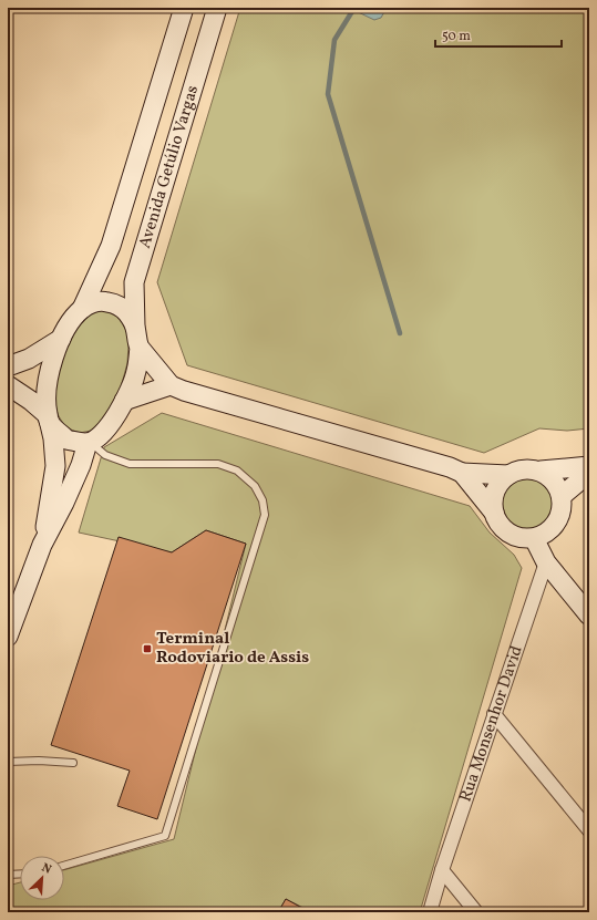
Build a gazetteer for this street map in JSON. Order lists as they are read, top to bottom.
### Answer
{
  "streets": {
    "main road": ["Avenida Getúlio Vargas"],
    "street": ["Rua Monsenhor David"]
  },
  "places": {
    "transit": ["Terminal Rodoviario de Assis"]
  },
  "scale_bar": "50 m",
  "north": "top right"
}
